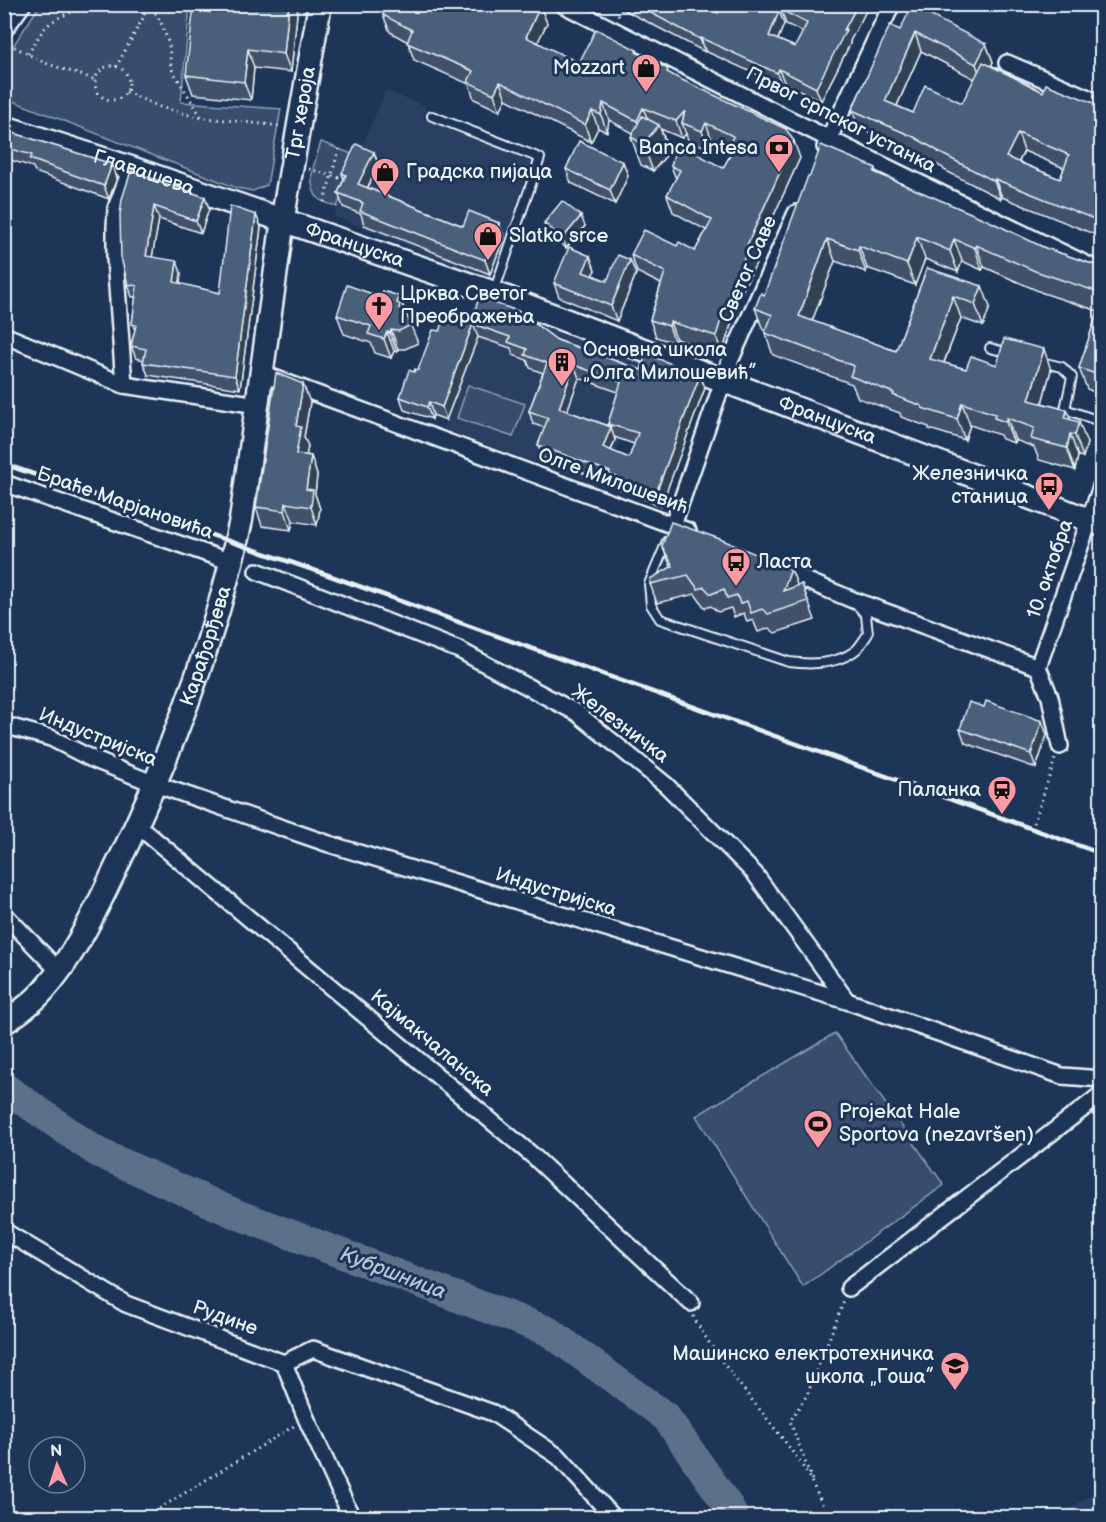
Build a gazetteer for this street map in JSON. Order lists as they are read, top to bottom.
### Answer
{
  "streets": {
    "main road": [
      "Трг хероја",
      "Главашева",
      "Француска",
      "Карађорђева"
    ],
    "street": [
      "Првог српског устанка",
      "Светог Саве",
      "Олге Милошевић",
      "Браће Марјановића",
      "10. октобра",
      "Железничка",
      "Индустријска",
      "Кајмакчаланска",
      "Рудине"
    ]
  },
  "crossings": [
    ["Трг хероја", "Главашева"],
    ["Трг хероја", "Француска"],
    ["Трг хероја", "Карађорђева"],
    ["Главашева", "Француска"],
    ["Главашева", "Карађорђева"],
    ["Француска", "Светог Саве"],
    ["Француска", "10. октобра"],
    ["Француска", "Карађорђева"],
    ["Светог Саве", "Олге Милошевић"],
    ["Олге Милошевић", "Карађорђева"],
    ["Браће Марјановића", "Карађорђева"],
    ["Карађорђева", "Индустријска"],
    ["Карађорђева", "Кајмакчаланска"],
    ["Железничка", "Индустријска"]
  ],
  "water": ["Кубршница"],
  "places": {
    "shop": ["Mozzart", "Градска пијаца", "Slatko srce"],
    "bank": ["Banca Intesa"],
    "church": ["Црква Светог Преображења"],
    "building": ["Основна школа „Олга Милошевић”"],
    "bus stop": ["Железничка станица", "Ласта"],
    "station": ["Паланка"],
    "sports": ["Projekat Hale Sportova (nezavršen)"],
    "school or university": ["Машинско електротехничка школа „Гоша”"]
  },
  "north": "top"
}
